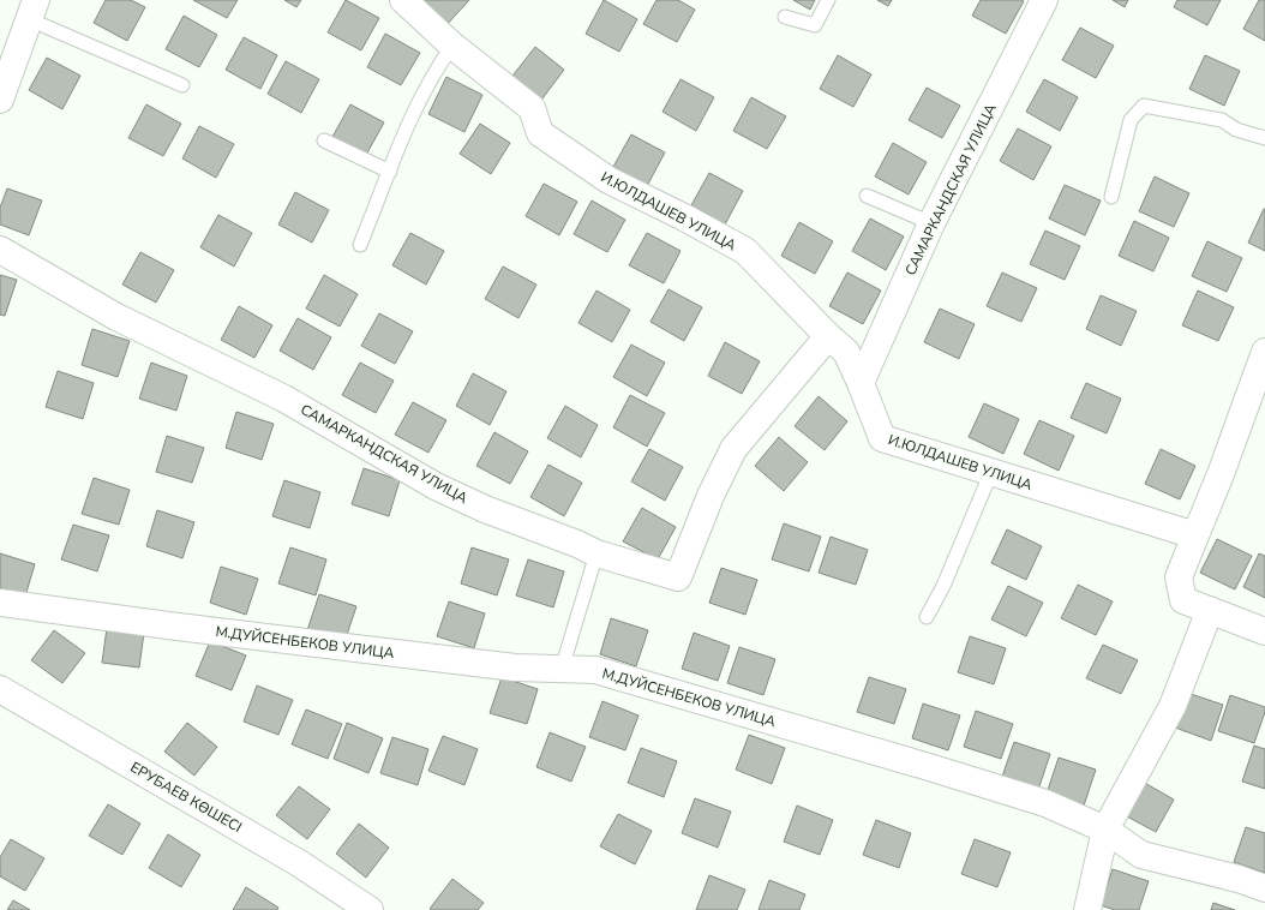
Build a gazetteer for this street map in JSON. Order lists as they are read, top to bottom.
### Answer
{
  "streets": {
    "street": [
      "САМАРКАНДСКАЯ УЛИЦА",
      "И.ЮЛДАШЕВ УЛИЦА",
      "М.ДУЙСЕНБЕКОВ УЛИЦА",
      "ЕРУБАЕВ КӨШЕСІ"
    ]
  },
  "crossings": [
    ["САМАРКАНДСКАЯ УЛИЦА", "И.ЮЛДАШЕВ УЛИЦА"]
  ]
}
